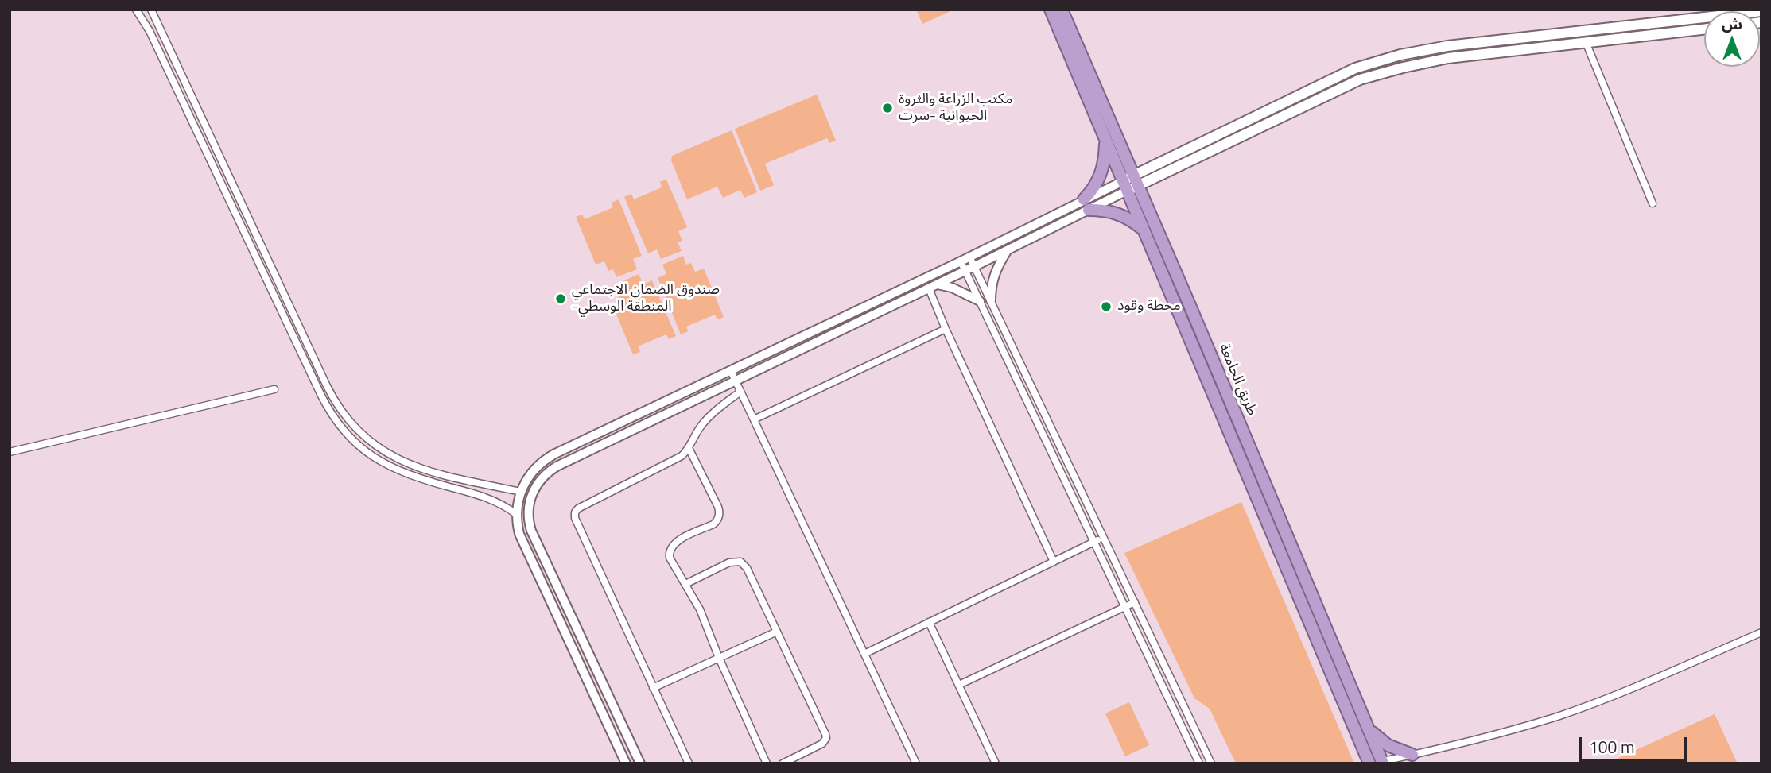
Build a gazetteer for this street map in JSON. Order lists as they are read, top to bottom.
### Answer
{
  "streets": {
    "highway": ["طريق الجامعة"]
  },
  "places": ["مكتب الزراعة والثروة الحيوانية -سرت", "صندوق الضمان الاجتماعي -المنطقة الوسطي", "محطة وقود"],
  "scale_bar": "100 m",
  "north": "top"
}
